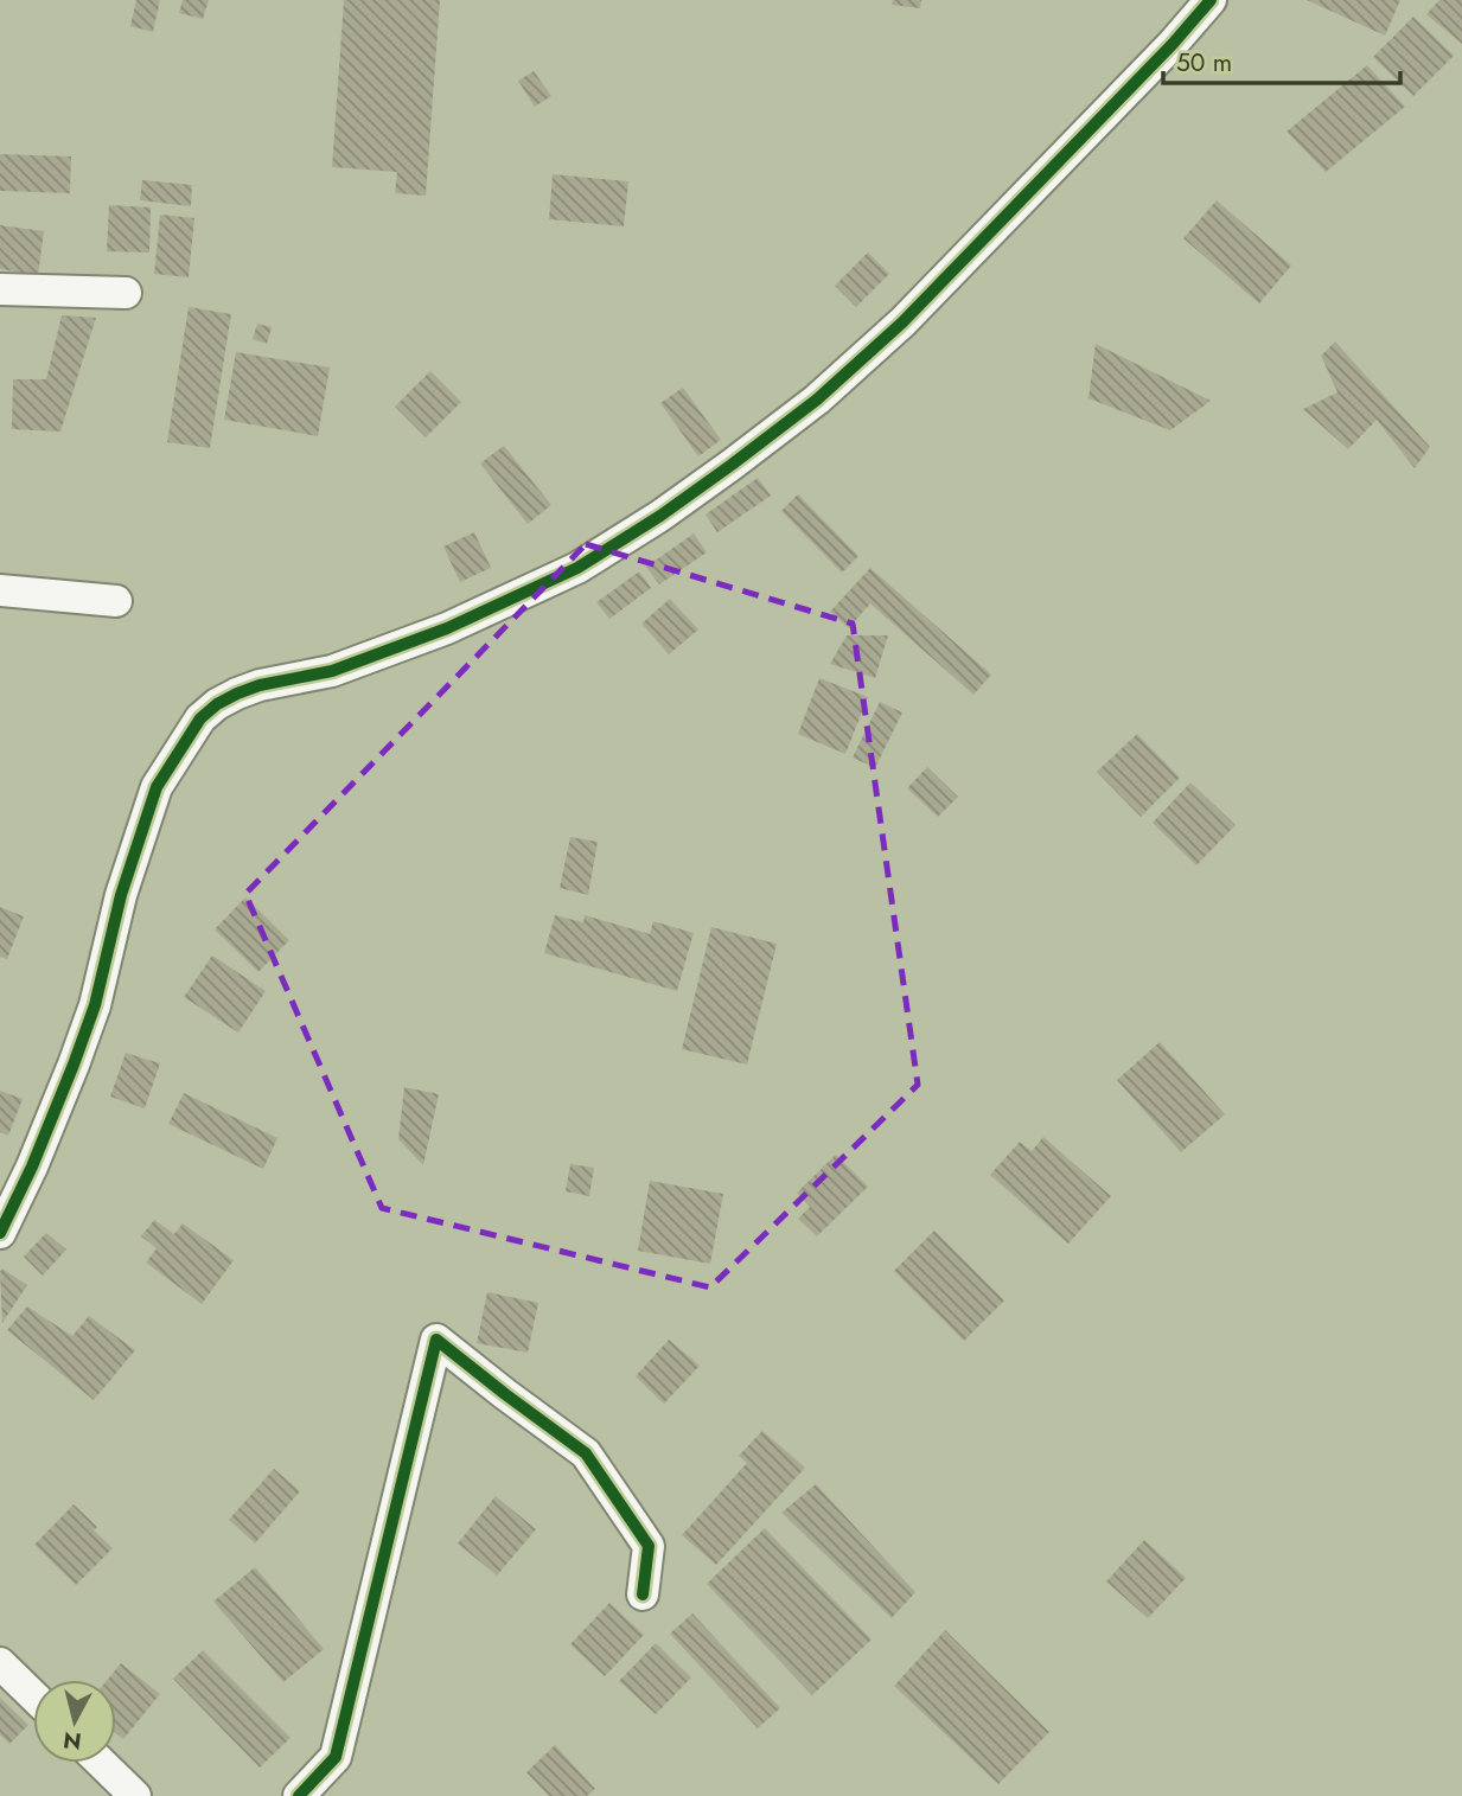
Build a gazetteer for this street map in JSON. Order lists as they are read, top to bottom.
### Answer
{
  "scale_bar": "50 m",
  "north": "bottom"
}
